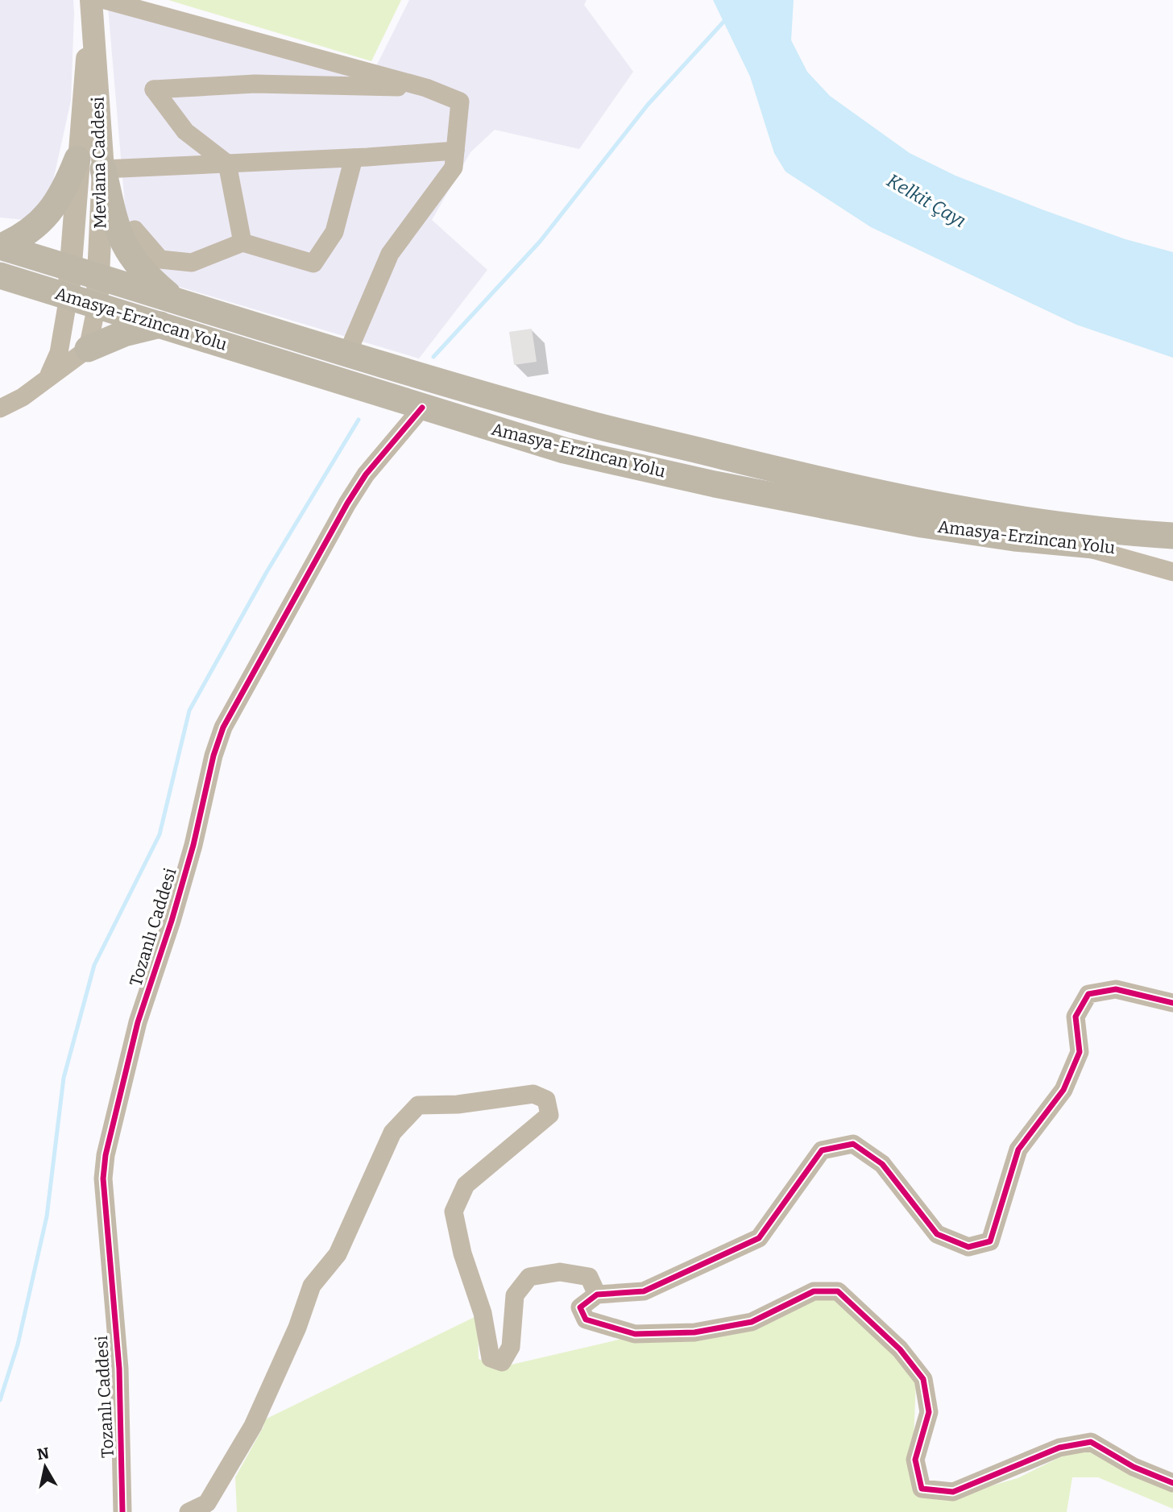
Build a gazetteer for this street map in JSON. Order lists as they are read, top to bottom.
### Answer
{
  "streets": {
    "highway": ["Amasya-Erzincan Yolu"],
    "main road": ["Mevlana Caddesi"],
    "street": ["Tozanlı Caddesi"]
  },
  "crossings": [
    ["Mevlana Caddesi", "Amasya-Erzincan Yolu"],
    ["Amasya-Erzincan Yolu", "Tozanlı Caddesi"]
  ],
  "water": ["Kelkit Çayı"],
  "north": "top"
}
